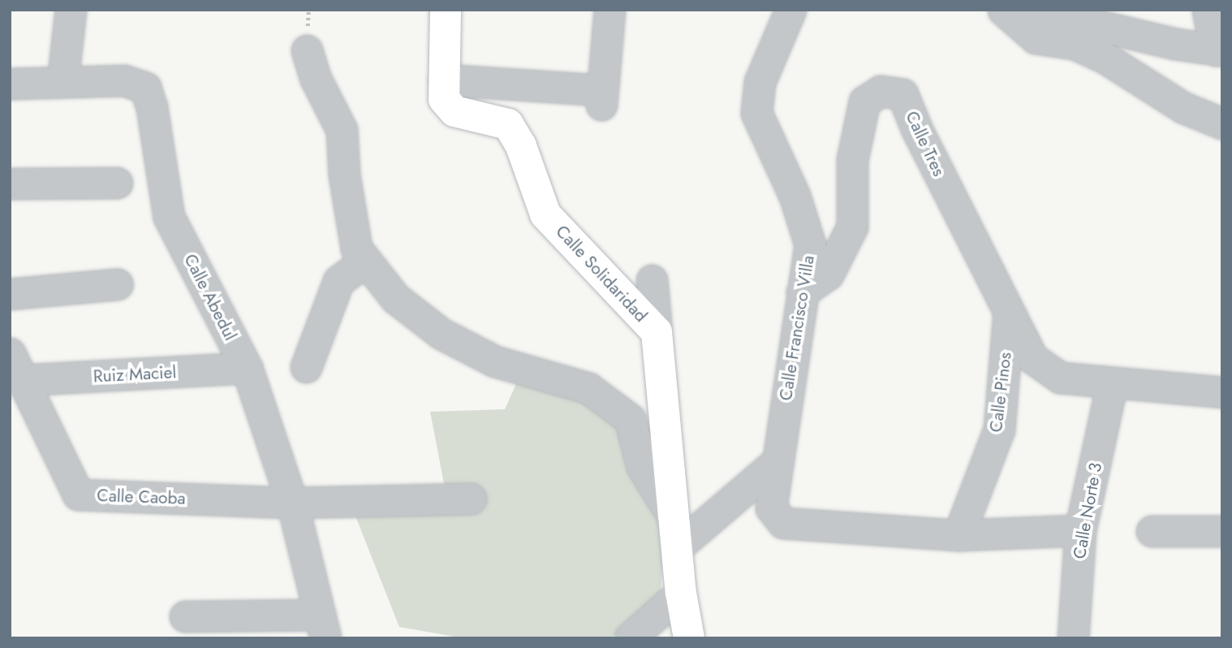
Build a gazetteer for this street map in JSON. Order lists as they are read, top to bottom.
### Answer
{
  "streets": {
    "main road": ["Calle Solidaridad"],
    "street": [
      "Calle Tres",
      "Calle Abedul",
      "Calle Francisco Villa",
      "Ruiz Maciel",
      "Calle Pinos",
      "Calle Caoba",
      "Calle Norte 3"
    ]
  },
  "crossings": [
    ["Calle Tres", "Calle Francisco Villa"],
    ["Calle Tres", "Calle Pinos"],
    ["Calle Tres", "Calle Norte 3"],
    ["Calle Abedul", "Ruiz Maciel"],
    ["Calle Abedul", "Calle Caoba"],
    ["Calle Francisco Villa", "Calle Pinos"],
    ["Ruiz Maciel", "Calle Caoba"]
  ]
}
